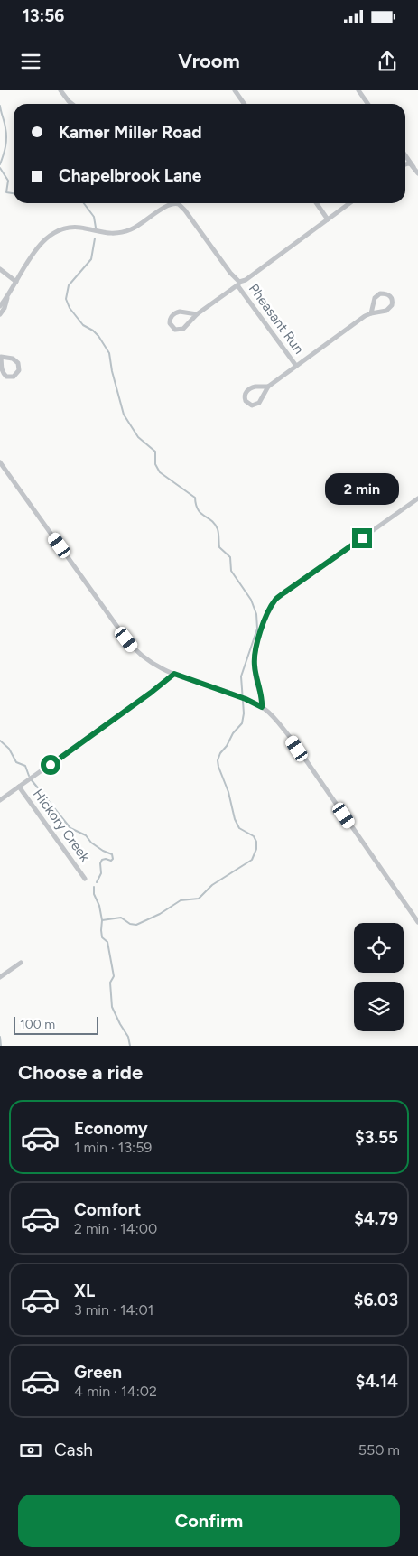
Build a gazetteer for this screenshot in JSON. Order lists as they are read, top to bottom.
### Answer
{
  "streets": {
    "street": ["Pheasant Run", "Hickory Creek"]
  },
  "scale_bar": "100 m",
  "page": {
    "status": "13:56",
    "header": "Vroom",
    "banner": ["Kamer Miller Road", "Chapelbrook Lane"],
    "bubble": "2 min",
    "scale": "100 m",
    "heading": "Choose a ride",
    "list": [
      {
        "name": "Economy",
        "note": "1 min · 13:59",
        "value": "$3.55"
      },
      {
        "name": "Comfort",
        "note": "2 min · 14:00",
        "value": "$4.79"
      },
      {
        "name": "XL",
        "note": "3 min · 14:01",
        "value": "$6.03"
      },
      {
        "name": "Green",
        "note": "4 min · 14:02",
        "value": "$4.14"
      }
    ],
    "pay": ["Cash", "550 m"],
    "buttons": "Confirm"
  }
}
